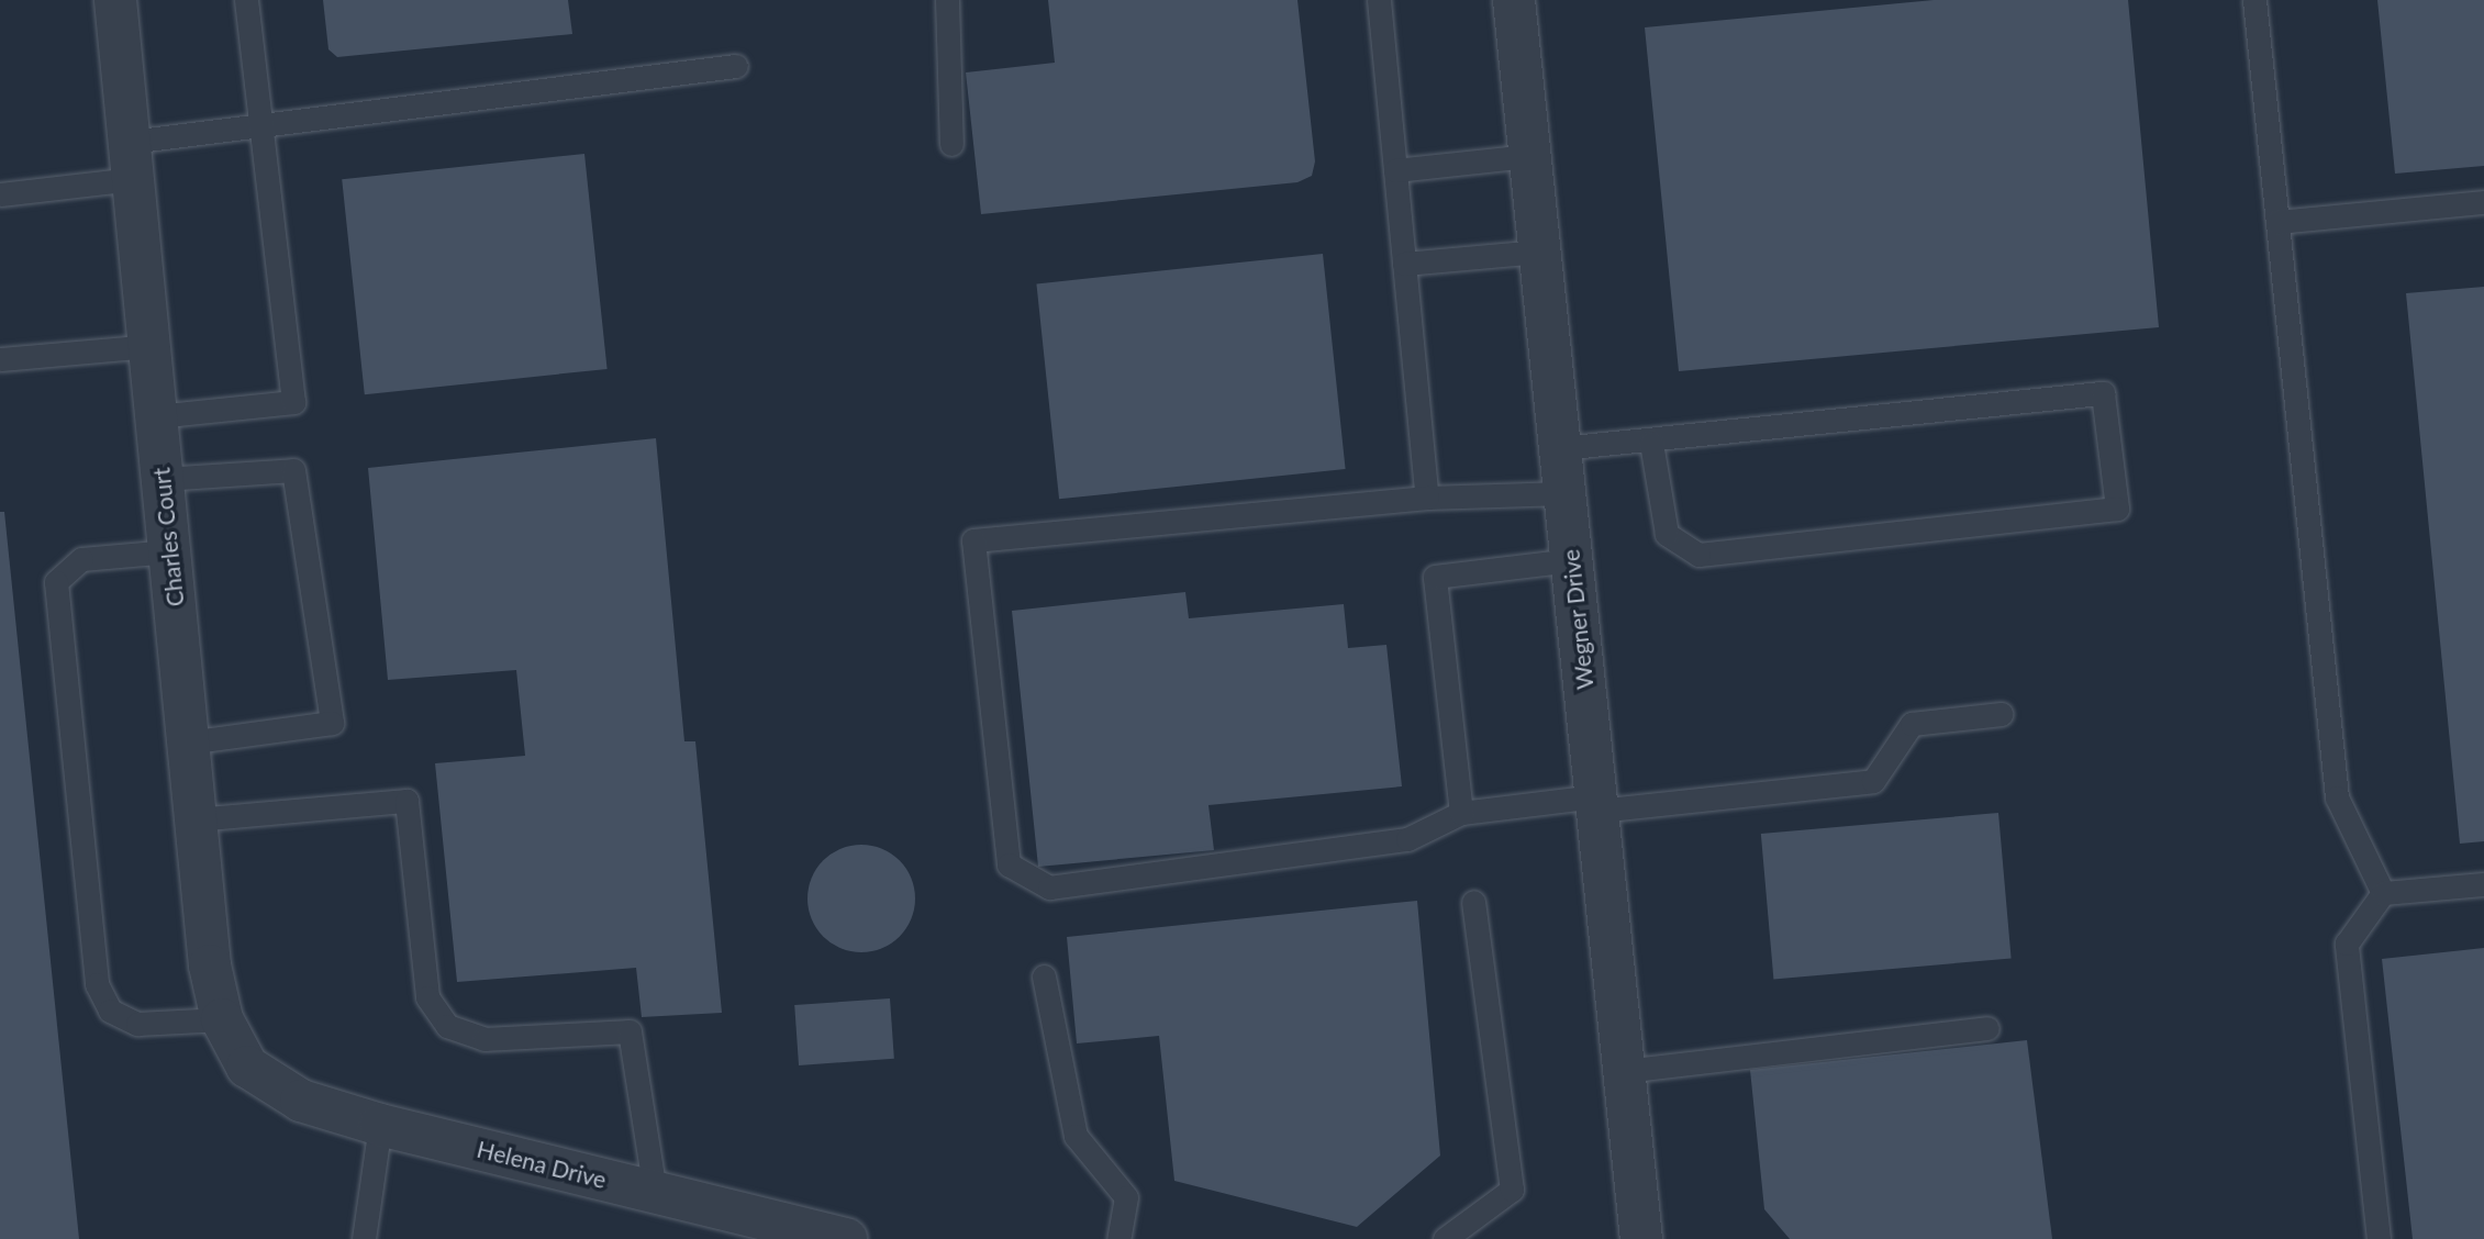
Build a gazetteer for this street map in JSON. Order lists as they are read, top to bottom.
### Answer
{
  "streets": {
    "street": ["Charles Court", "Wegner Drive", "Helena Drive"]
  },
  "crossings": [
    ["Charles Court", "Helena Drive"]
  ]
}
